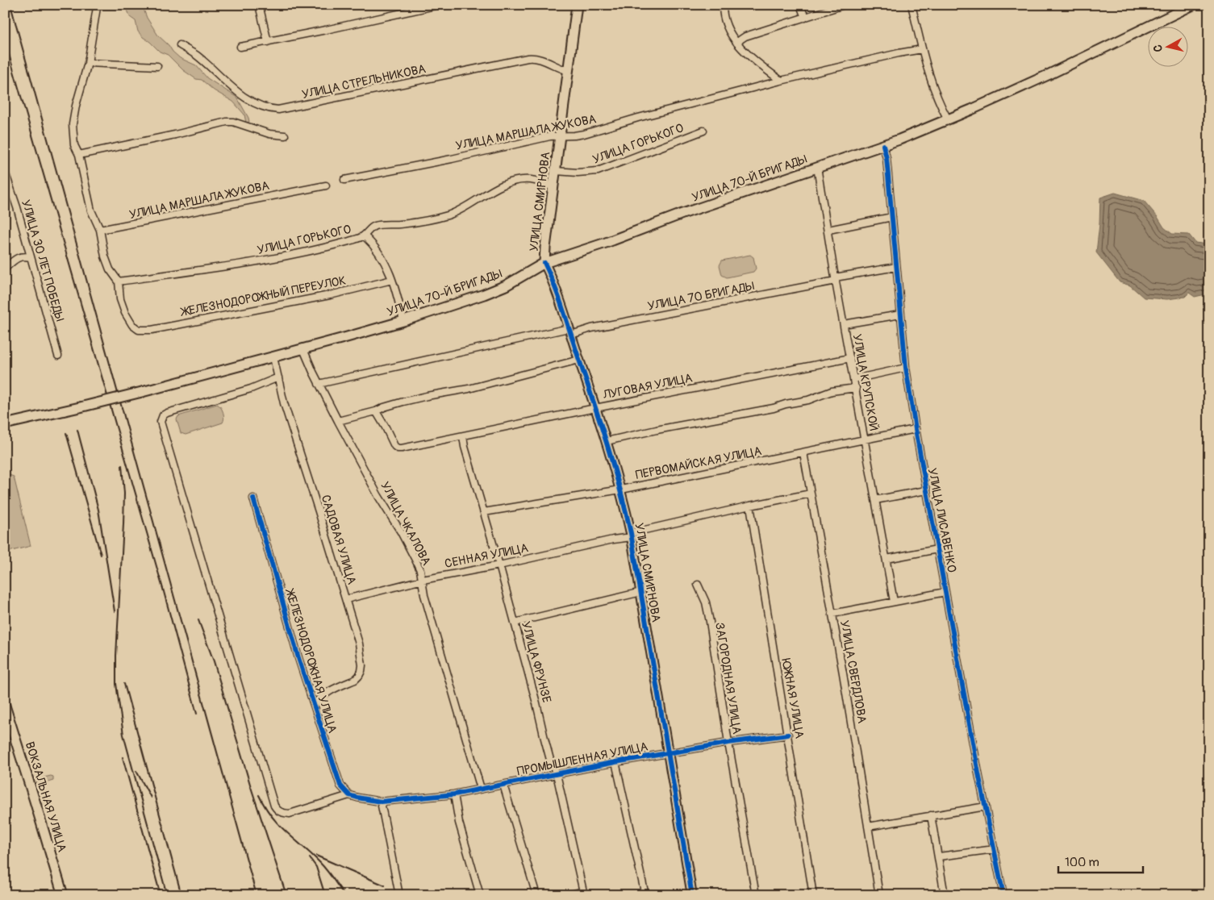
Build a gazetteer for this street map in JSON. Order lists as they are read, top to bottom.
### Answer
{
  "streets": {
    "main road": ["УЛИЦА 70-Й БРИГАДЫ", "УЛИЦА СМИРНОВА", "ВОКЗАЛЬНАЯ УЛИЦА"],
    "street": [
      "УЛИЦА СТРЕЛЬНИКОВА",
      "УЛИЦА МАРШАЛА ЖУКОВА",
      "УЛИЦА ГОРЬКОГО",
      "УЛИЦА 30 ЛЕТ ПОБЕДЫ",
      "ЖЕЛЕЗНОДОРОЖНЫЙ ПЕРЕУЛОК",
      "УЛИЦА 70 БРИГАДЫ",
      "УЛИЦА КРУПСКОЙ",
      "ЛУГОВАЯ УЛИЦА",
      "ПЕРВОМАЙСКАЯ УЛИЦА",
      "УЛИЦА ЛИСАВЕНКО",
      "УЛИЦА ЧКАЛОВА",
      "САДОВАЯ УЛИЦА",
      "СЕННАЯ УЛИЦА",
      "ЖЕЛЕЗНОДОРОЖНАЯ УЛИЦА",
      "УЛИЦА ФРУНЗЕ",
      "УЛИЦА СВЕРДЛОВА",
      "ЗАГОРОДНАЯ УЛИЦА",
      "ЮЖНАЯ УЛИЦА",
      "ПРОМЫШЛЕННАЯ УЛИЦА"
    ]
  },
  "crossings": [
    ["УЛИЦА СТРЕЛЬНИКОВА", "УЛИЦА СМИРНОВА"],
    ["УЛИЦА МАРШАЛА ЖУКОВА", "УЛИЦА СМИРНОВА"],
    ["УЛИЦА ГОРЬКОГО", "УЛИЦА СМИРНОВА"],
    ["УЛИЦА ГОРЬКОГО", "ЖЕЛЕЗНОДОРОЖНЫЙ ПЕРЕУЛОК"],
    ["УЛИЦА 70-Й БРИГАДЫ", "УЛИЦА СМИРНОВА"],
    ["УЛИЦА 70-Й БРИГАДЫ", "УЛИЦА КРУПСКОЙ"],
    ["УЛИЦА 70-Й БРИГАДЫ", "УЛИЦА ЛИСАВЕНКО"],
    ["УЛИЦА 70-Й БРИГАДЫ", "УЛИЦА ЧКАЛОВА"],
    ["УЛИЦА 70-Й БРИГАДЫ", "САДОВАЯ УЛИЦА"],
    ["УЛИЦА СМИРНОВА", "УЛИЦА 70 БРИГАДЫ"],
    ["УЛИЦА СМИРНОВА", "ЛУГОВАЯ УЛИЦА"],
    ["УЛИЦА СМИРНОВА", "ПЕРВОМАЙСКАЯ УЛИЦА"],
    ["УЛИЦА СМИРНОВА", "СЕННАЯ УЛИЦА"],
    ["УЛИЦА СМИРНОВА", "ПРОМЫШЛЕННАЯ УЛИЦА"],
    ["УЛИЦА 70 БРИГАДЫ", "УЛИЦА КРУПСКОЙ"],
    ["УЛИЦА 70 БРИГАДЫ", "УЛИЦА ЛИСАВЕНКО"],
    ["УЛИЦА 70 БРИГАДЫ", "УЛИЦА ЧКАЛОВА"],
    ["УЛИЦА КРУПСКОЙ", "ЛУГОВАЯ УЛИЦА"],
    ["УЛИЦА КРУПСКОЙ", "ПЕРВОМАЙСКАЯ УЛИЦА"],
    ["ЛУГОВАЯ УЛИЦА", "УЛИЦА ФРУНЗЕ"],
    ["ПЕРВОМАЙСКАЯ УЛИЦА", "УЛИЦА ЛИСАВЕНКО"],
    ["ПЕРВОМАЙСКАЯ УЛИЦА", "УЛИЦА ФРУНЗЕ"],
    ["ПЕРВОМАЙСКАЯ УЛИЦА", "УЛИЦА СВЕРДЛОВА"],
    ["УЛИЦА ЧКАЛОВА", "СЕННАЯ УЛИЦА"],
    ["УЛИЦА ЧКАЛОВА", "ПРОМЫШЛЕННАЯ УЛИЦА"],
    ["САДОВАЯ УЛИЦА", "СЕННАЯ УЛИЦА"],
    ["САДОВАЯ УЛИЦА", "ЖЕЛЕЗНОДОРОЖНАЯ УЛИЦА"],
    ["СЕННАЯ УЛИЦА", "УЛИЦА ФРУНЗЕ"],
    ["СЕННАЯ УЛИЦА", "УЛИЦА СВЕРДЛОВА"],
    ["СЕННАЯ УЛИЦА", "ЮЖНАЯ УЛИЦА"],
    ["УЛИЦА ФРУНЗЕ", "ПРОМЫШЛЕННАЯ УЛИЦА"],
    ["ЗАГОРОДНАЯ УЛИЦА", "ПРОМЫШЛЕННАЯ УЛИЦА"],
    ["ЮЖНАЯ УЛИЦА", "ПРОМЫШЛЕННАЯ УЛИЦА"]
  ],
  "scale_bar": "100 m",
  "north": "left"
}
